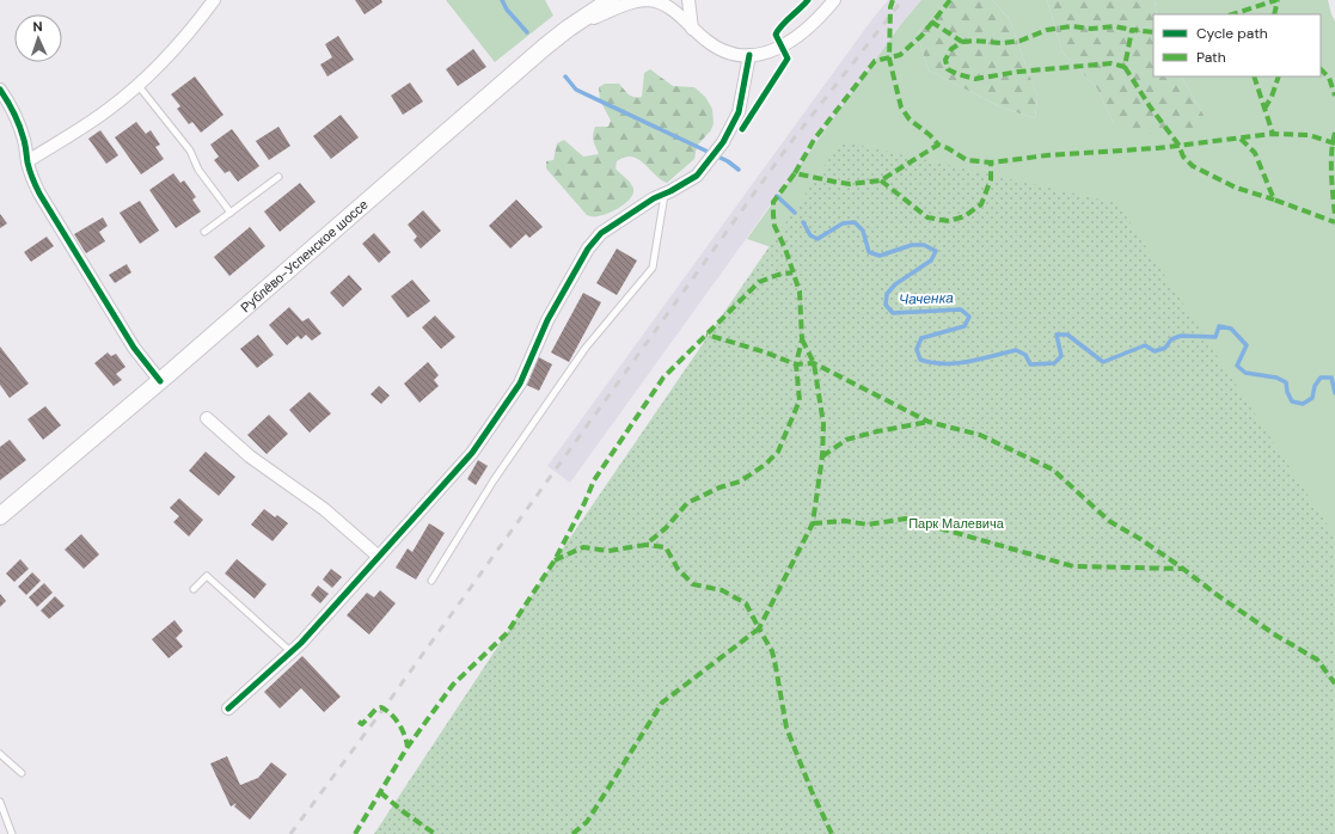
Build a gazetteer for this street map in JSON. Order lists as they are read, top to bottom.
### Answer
{
  "streets": {
    "main road": ["Рублёво-Успенское шоссе"]
  },
  "water": ["Чаченка"],
  "parks": ["Парк Малевича"],
  "legend": ["Cycle path", "Path"],
  "north": "top"
}
